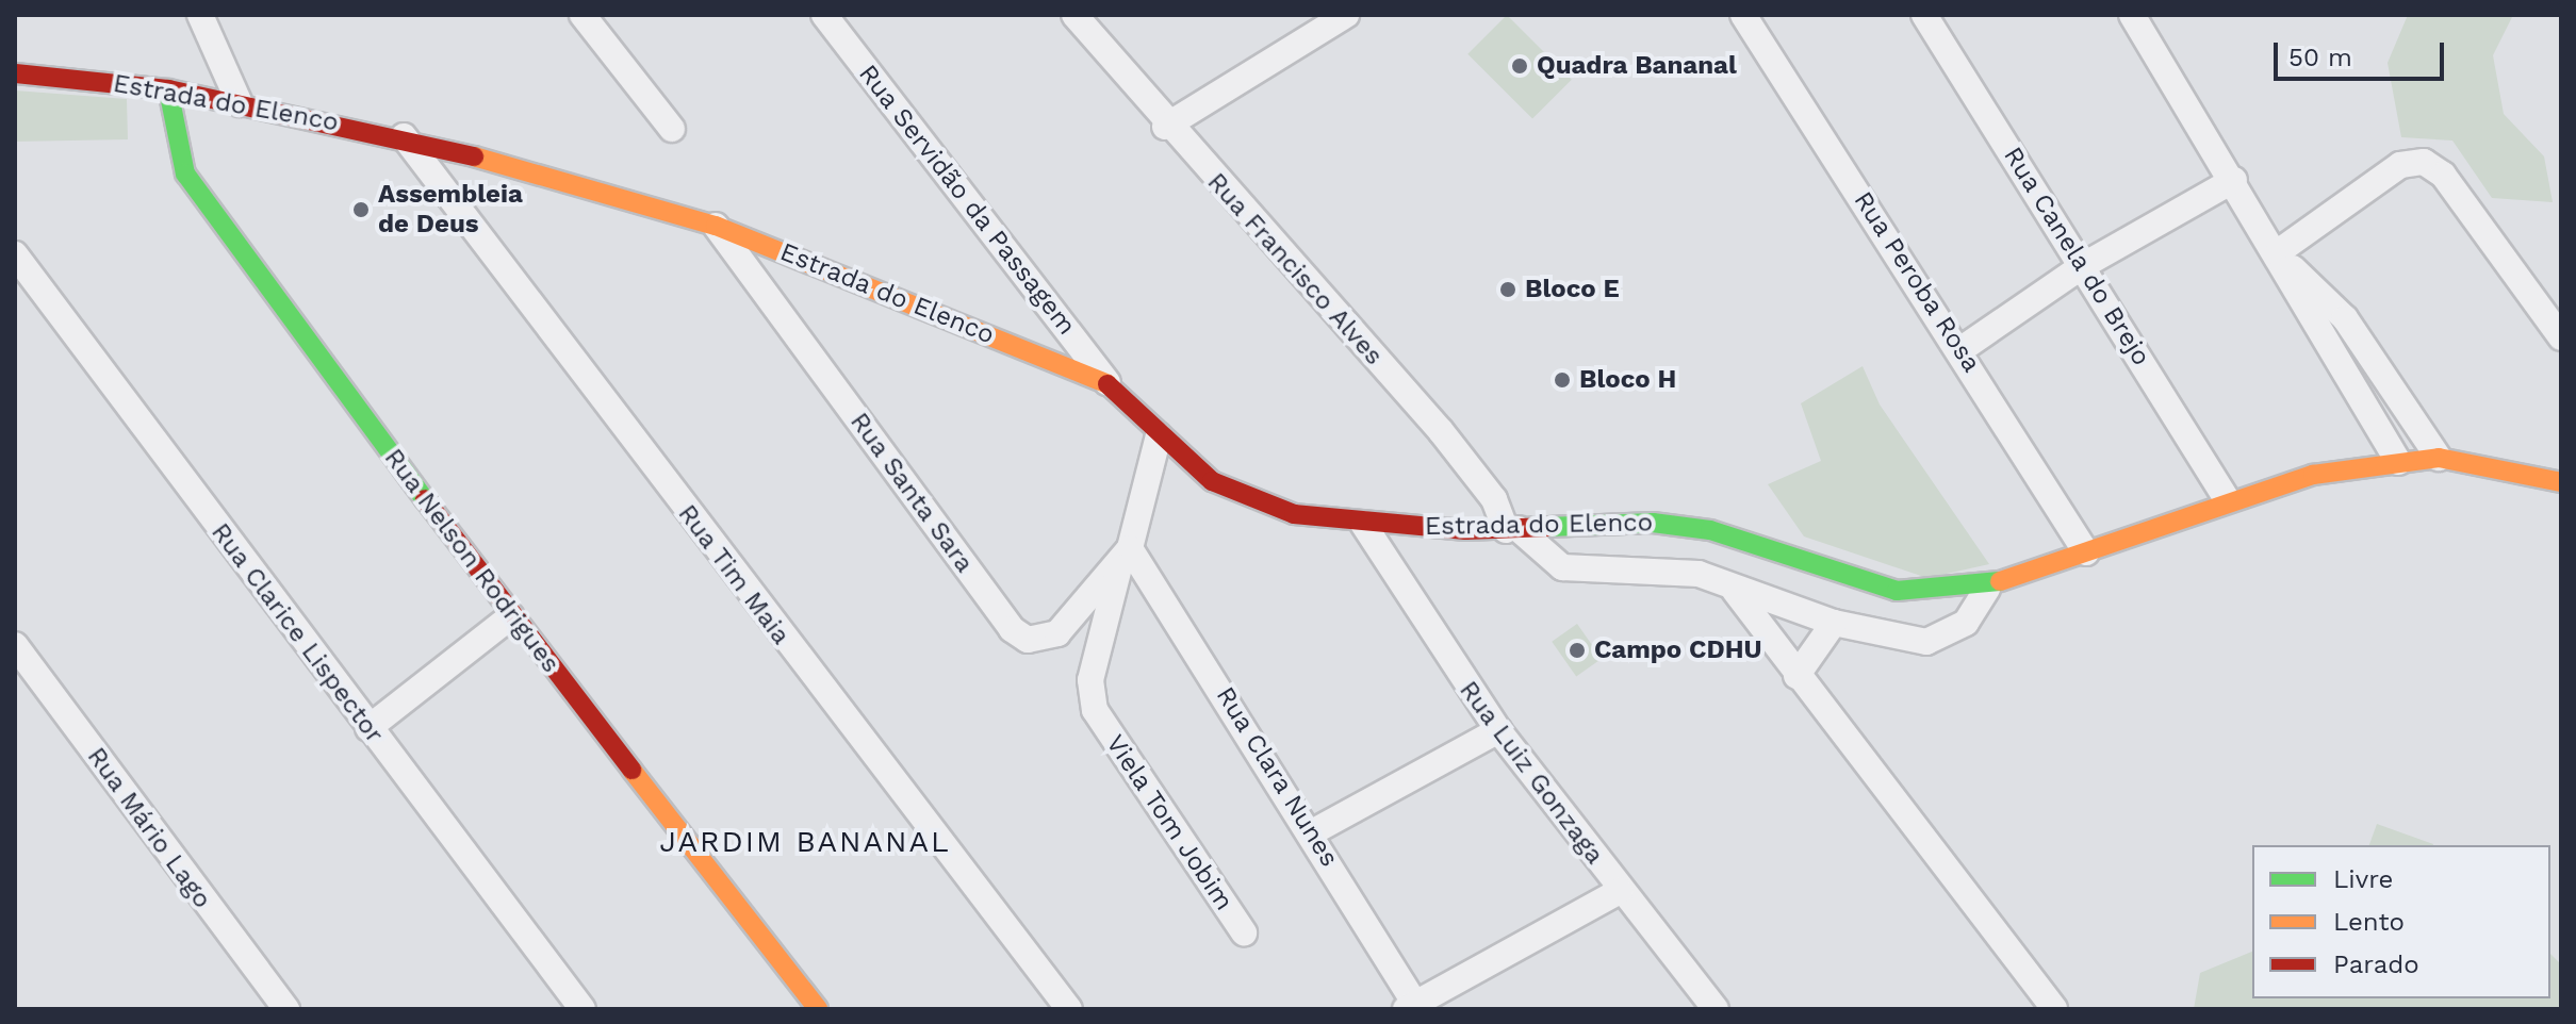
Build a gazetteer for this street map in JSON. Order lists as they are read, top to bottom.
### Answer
{
  "streets": {
    "street": [
      "Estrada do Elenco",
      "Rua Servidão da Passagem",
      "Rua Canela do Brejo",
      "Rua Francisco Alves",
      "Rua Peroba Rosa",
      "Rua Santa Sara",
      "Rua Nelson Rodrigues",
      "Rua Tim Maia",
      "Rua Clarice Lispector",
      "Rua Luiz Gonzaga",
      "Rua Clara Nunes",
      "Viela Tom Jobim",
      "Rua Mário Lago"
    ]
  },
  "crossings": [
    ["Estrada do Elenco", "Rua Servidão da Passagem"],
    ["Estrada do Elenco", "Rua Canela do Brejo"],
    ["Estrada do Elenco", "Rua Francisco Alves"],
    ["Estrada do Elenco", "Rua Peroba Rosa"],
    ["Estrada do Elenco", "Rua Santa Sara"],
    ["Estrada do Elenco", "Rua Nelson Rodrigues"],
    ["Estrada do Elenco", "Rua Tim Maia"],
    ["Estrada do Elenco", "Rua Luiz Gonzaga"],
    ["Estrada do Elenco", "Viela Tom Jobim"],
    ["Rua Santa Sara", "Rua Clara Nunes"],
    ["Rua Santa Sara", "Viela Tom Jobim"],
    ["Rua Clara Nunes", "Viela Tom Jobim"]
  ],
  "districts": ["JARDIM BANANAL"],
  "places": [
    "Quadra Bananal",
    "Assembleia de Deus",
    "Bloco E",
    "Bloco H",
    "Campo CDHU"
  ],
  "legend": ["Livre", "Lento", "Parado"],
  "scale_bar": "50 m"
}
